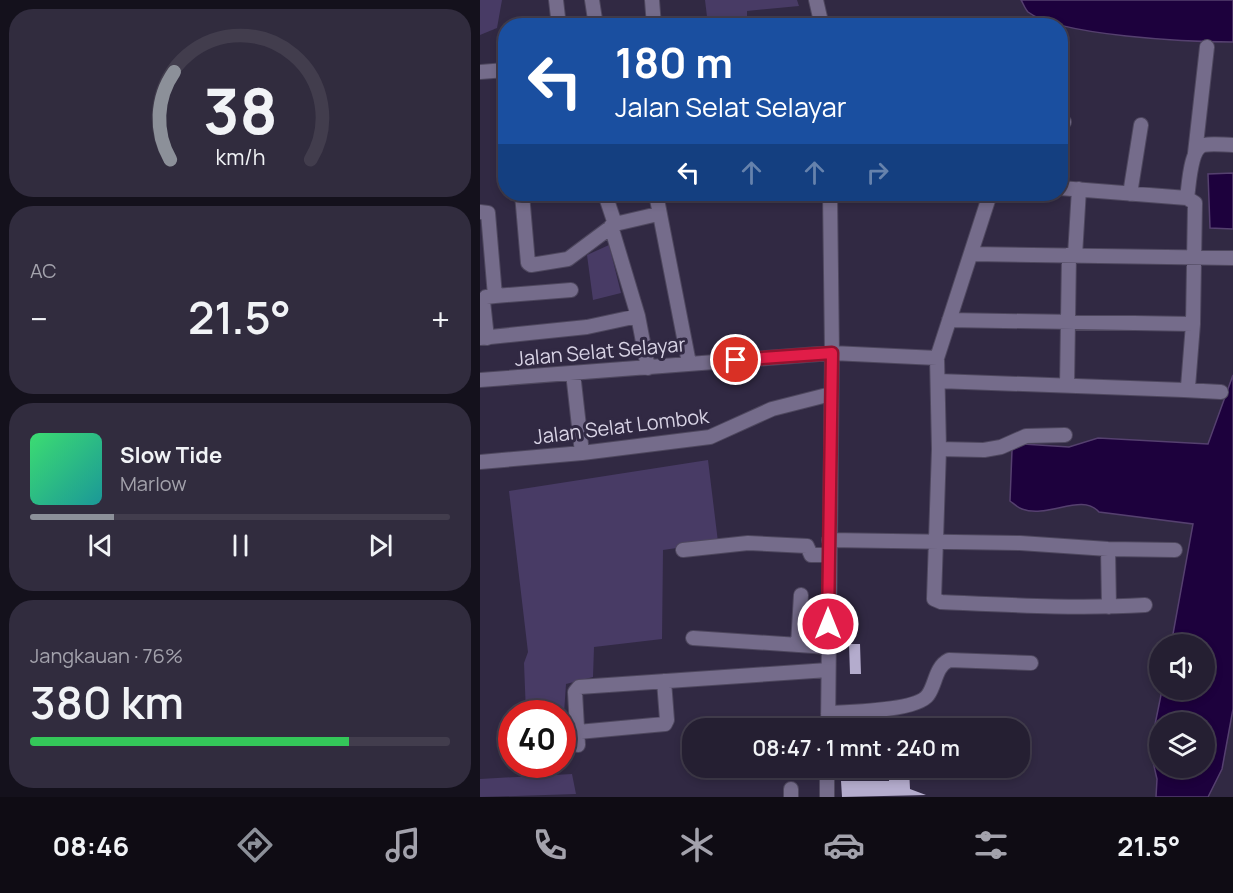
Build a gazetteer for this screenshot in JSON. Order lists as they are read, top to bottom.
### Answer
{
  "streets": {
    "street": ["Jalan Selat Selayar", "Jalan Selat Lombok"]
  },
  "page": {
    "turn": ["180 m", "Jalan Selat Selayar"],
    "tile": [
      "AC",
      ["Jangkauan · 76%", "380 km"]
    ],
    "heat": ["−", "21.5°", "+"],
    "song": ["Slow Tide", "Marlow"],
    "limit": "40",
    "trip": "08:47 · 1 mnt · 240 m",
    "tabs": ["08:46", "21.5°"],
    "gauge": ["38", "km/h"]
  }
}
